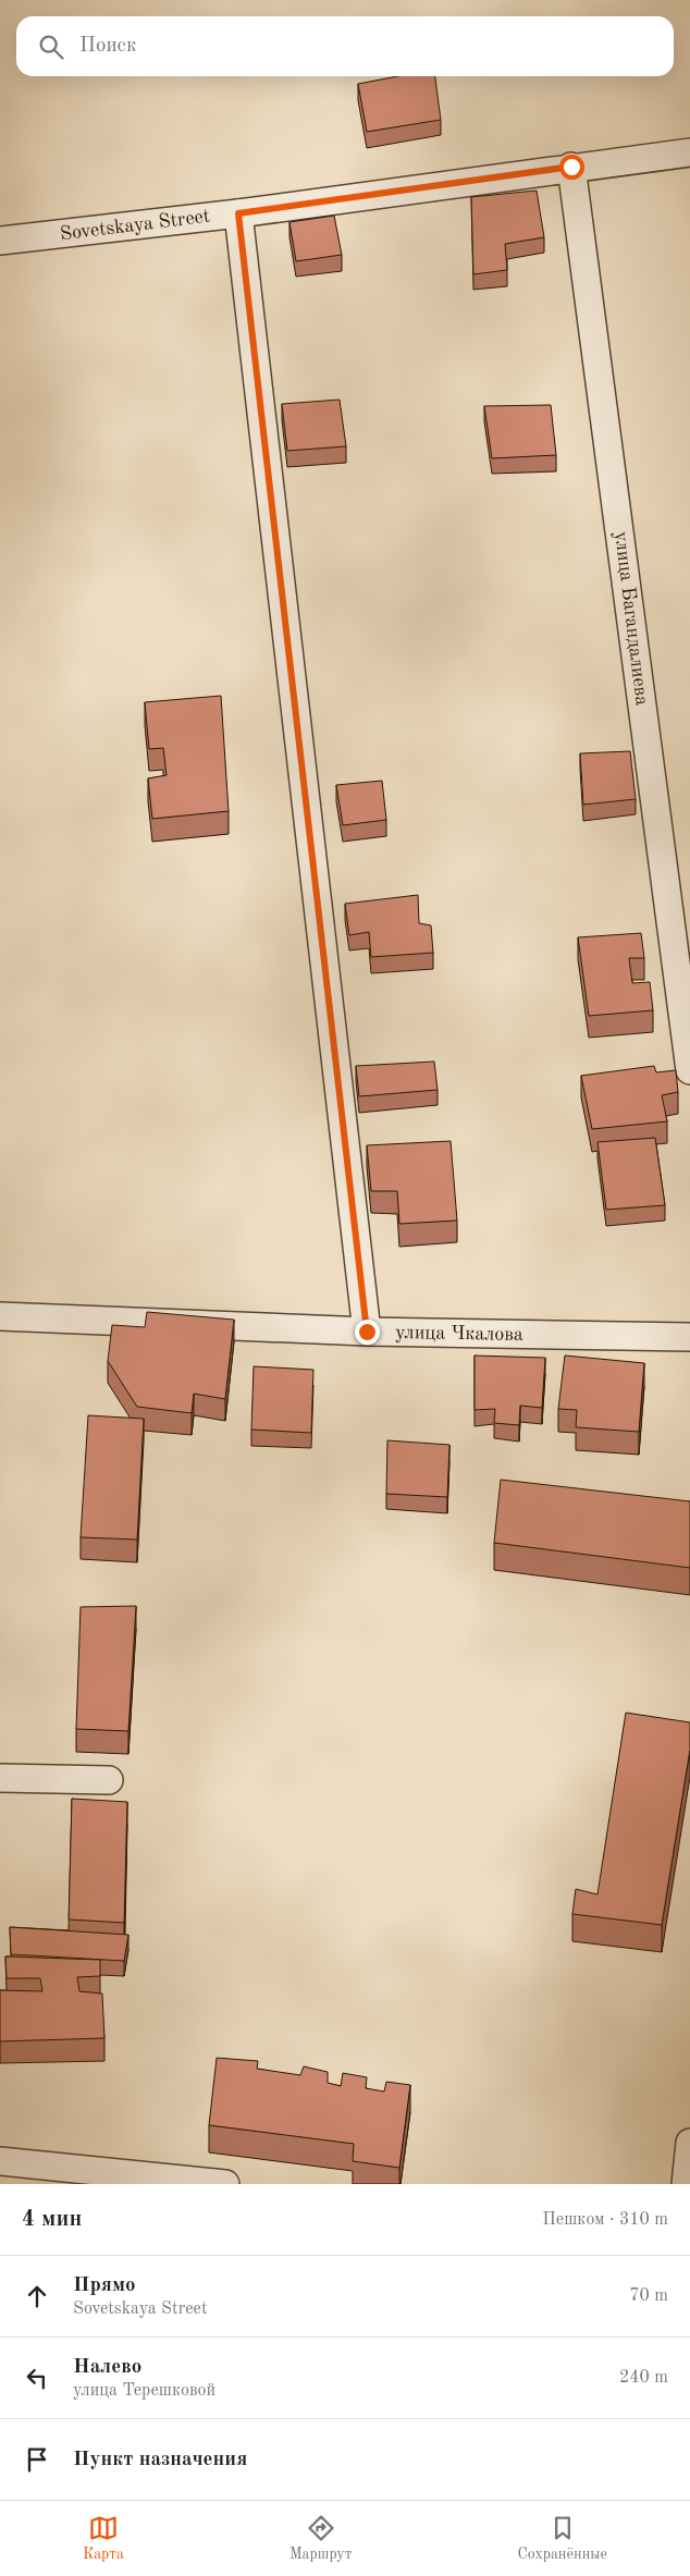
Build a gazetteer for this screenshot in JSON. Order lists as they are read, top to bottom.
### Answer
{
  "streets": {
    "street": ["Sovetskaya Street", "улица Багандалиева", "улица Чкалова"]
  },
  "crossings": [
    ["Sovetskaya Street", "улица Багандалиева"]
  ],
  "page": {
    "search": "Поиск",
    "heading": ["4 мин", "Пешком · 310 m"],
    "list": [
      ["Прямо", "Sovetskaya Street", "70 m"],
      ["Налево", "улица Терешковой", "240 m"],
      "Пункт назначения"
    ],
    "nav": ["Карта", "Маршрут", "Сохранённые"]
  }
}
